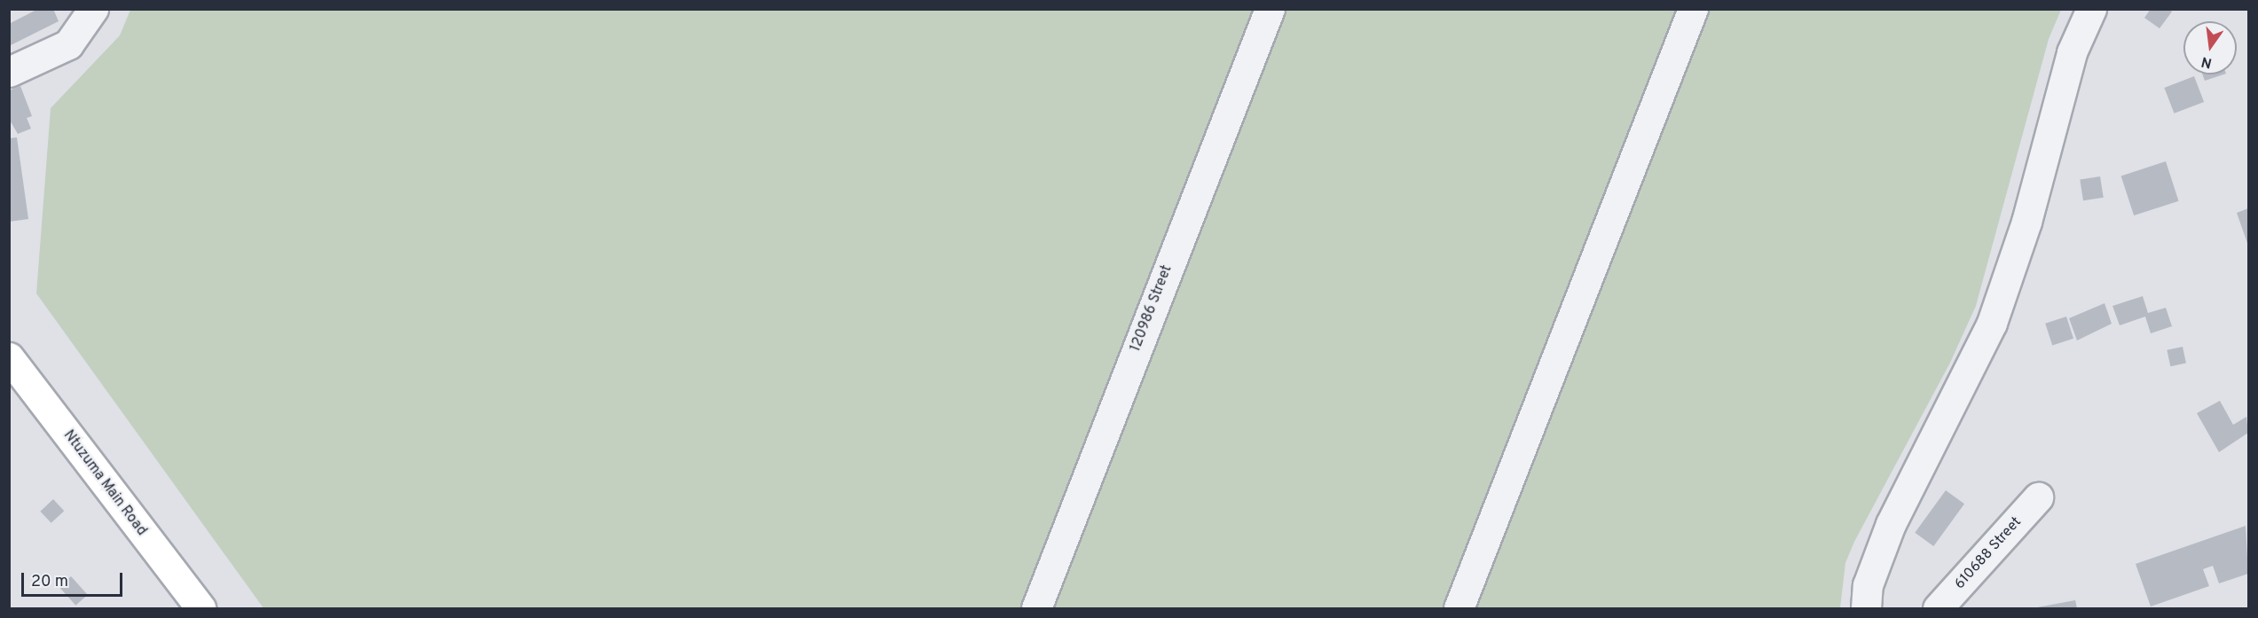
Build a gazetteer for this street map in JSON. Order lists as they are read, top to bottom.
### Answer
{
  "streets": {
    "main road": ["Ntuzuma Main Road"],
    "street": ["120986 Street", "610688 Street"]
  },
  "scale_bar": "20 m",
  "north": "bottom"
}
